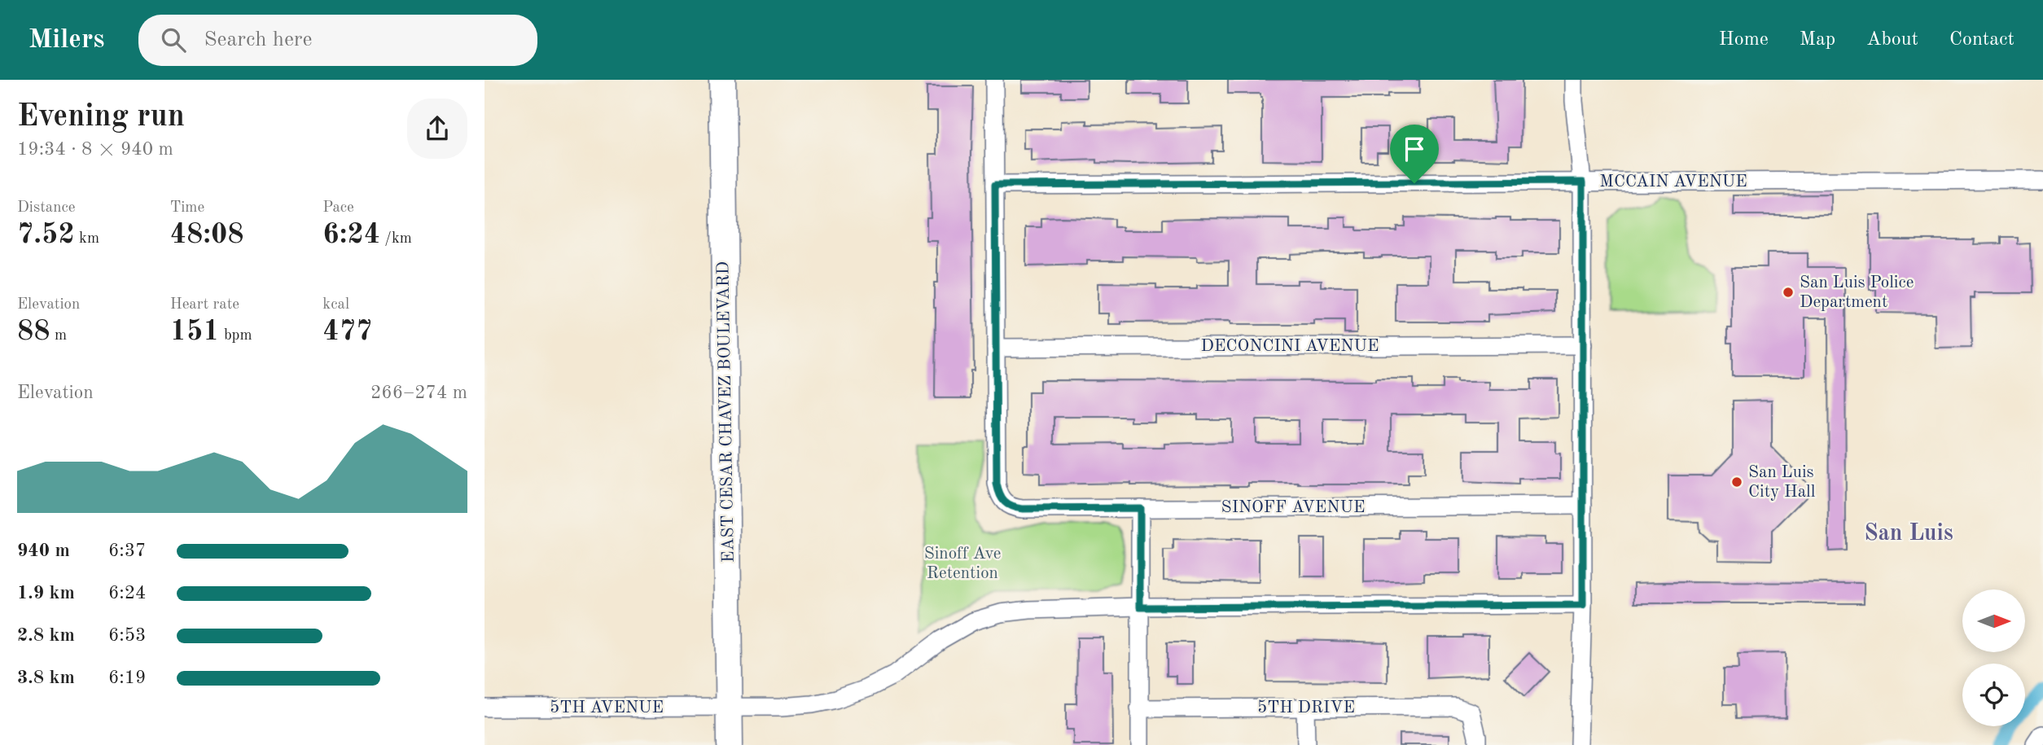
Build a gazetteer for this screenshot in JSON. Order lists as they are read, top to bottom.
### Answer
{
  "streets": {
    "highway": ["EAST CESAR CHAVEZ BOULEVARD"],
    "street": [
      "MCCAIN AVENUE",
      "DECONCINI AVENUE",
      "SINOFF AVENUE",
      "5TH AVENUE",
      "5TH DRIVE"
    ]
  },
  "crossings": [
    ["DECONCINI AVENUE", "SINOFF AVENUE"],
    ["EAST CESAR CHAVEZ BOULEVARD", "5TH AVENUE"]
  ],
  "districts": ["San Luis"],
  "parks": ["Sinoff Ave Retention"],
  "places": ["San Luis Police Department", "San Luis City Hall"],
  "north": "right",
  "page": {
    "header": "Milers",
    "search": "Search here",
    "nav": [
      "Home",
      "Map",
      "About",
      "Contact"
    ],
    "heading": ["Evening run", "19:34 · 8 × 940 m"],
    "stats": [
      ["Distance", "7.52 km"],
      ["Time", "48:08"],
      ["Pace", "6:24 /km"],
      ["Elevation", "88 m"],
      ["Heart rate", "151 bpm"],
      ["kcal", "477"]
    ],
    "chart": ["Elevation", "266–274 m"],
    "list": [
      {
        "name": "940 m",
        "note": "6:37"
      },
      {
        "name": "1.9 km",
        "note": "6:24"
      },
      {
        "name": "2.8 km",
        "note": "6:53"
      },
      {
        "name": "3.8 km",
        "note": "6:19"
      }
    ]
  }
}
